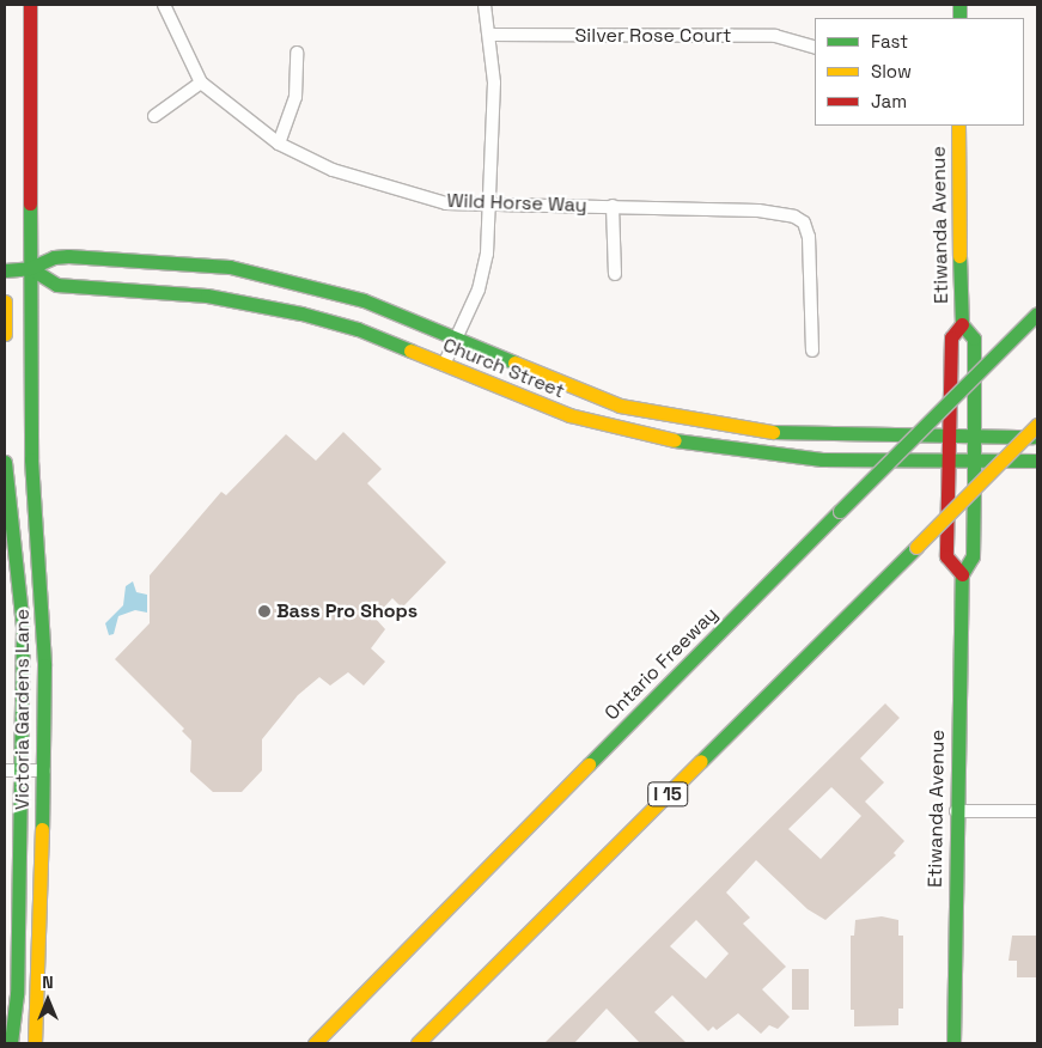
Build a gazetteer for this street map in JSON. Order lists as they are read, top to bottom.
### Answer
{
  "streets": {
    "main road": [
      "Etiwanda Avenue",
      "Church Street",
      "Ontario Freeway",
      "Victoria Gardens Lane",
      "I 15"
    ],
    "street": ["Silver Rose Court", "Wild Horse Way"]
  },
  "crossings": [
    ["Etiwanda Avenue", "Church Street"],
    ["Church Street", "Victoria Gardens Lane"]
  ],
  "places": ["Bass Pro Shops"],
  "legend": ["Fast", "Slow", "Jam"],
  "north": "top"
}
